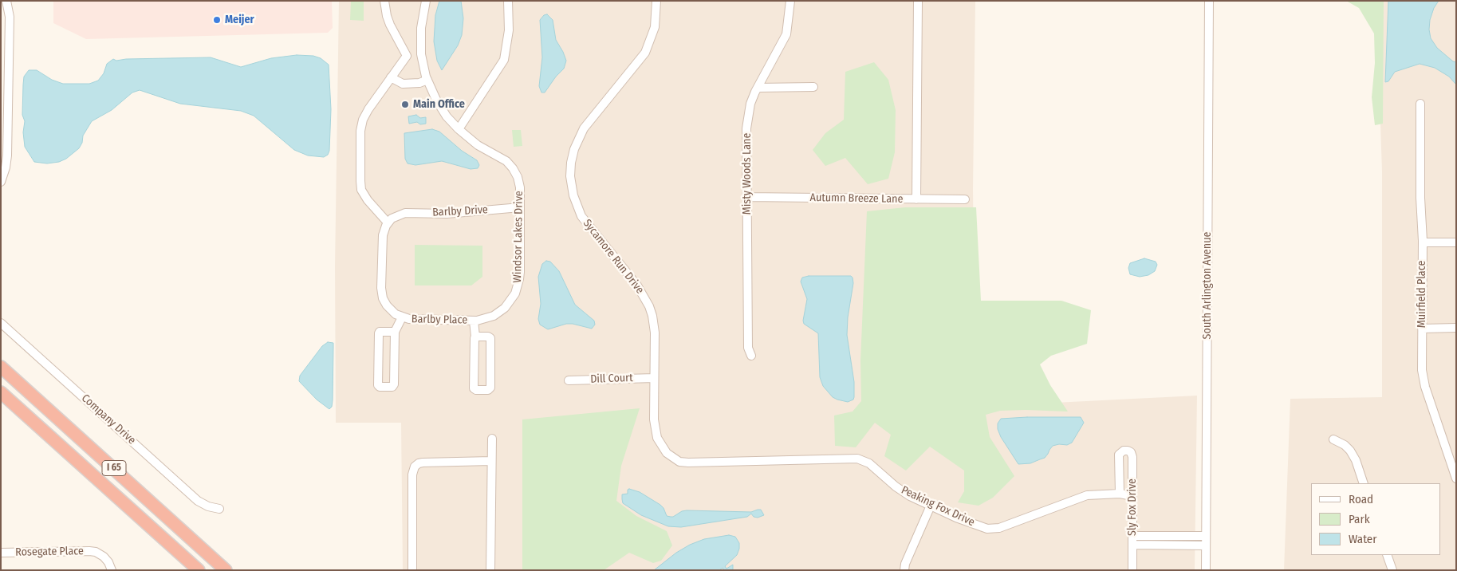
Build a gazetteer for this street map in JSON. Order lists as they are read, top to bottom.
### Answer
{
  "streets": {
    "highway": ["I 65"],
    "street": [
      "Misty Woods Lane",
      "Autumn Breeze Lane",
      "Barlby Drive",
      "Windsor Lakes Drive",
      "Sycamore Run Drive",
      "South Arlington Avenue",
      "Muirfield Place",
      "Barlby Place",
      "Dill Court",
      "Company Drive",
      "Peaking Fox Drive",
      "Sly Fox Drive",
      "Rosegate Place"
    ]
  },
  "crossings": [
    ["Misty Woods Lane", "Autumn Breeze Lane"],
    ["Barlby Drive", "Windsor Lakes Drive"],
    ["Barlby Drive", "Barlby Place"],
    ["Windsor Lakes Drive", "Barlby Place"],
    ["Sycamore Run Drive", "Dill Court"],
    ["Sycamore Run Drive", "Peaking Fox Drive"],
    ["Peaking Fox Drive", "Sly Fox Drive"]
  ],
  "places": ["Meijer", "Main Office"],
  "legend": ["Road", "Park", "Water"]
}
